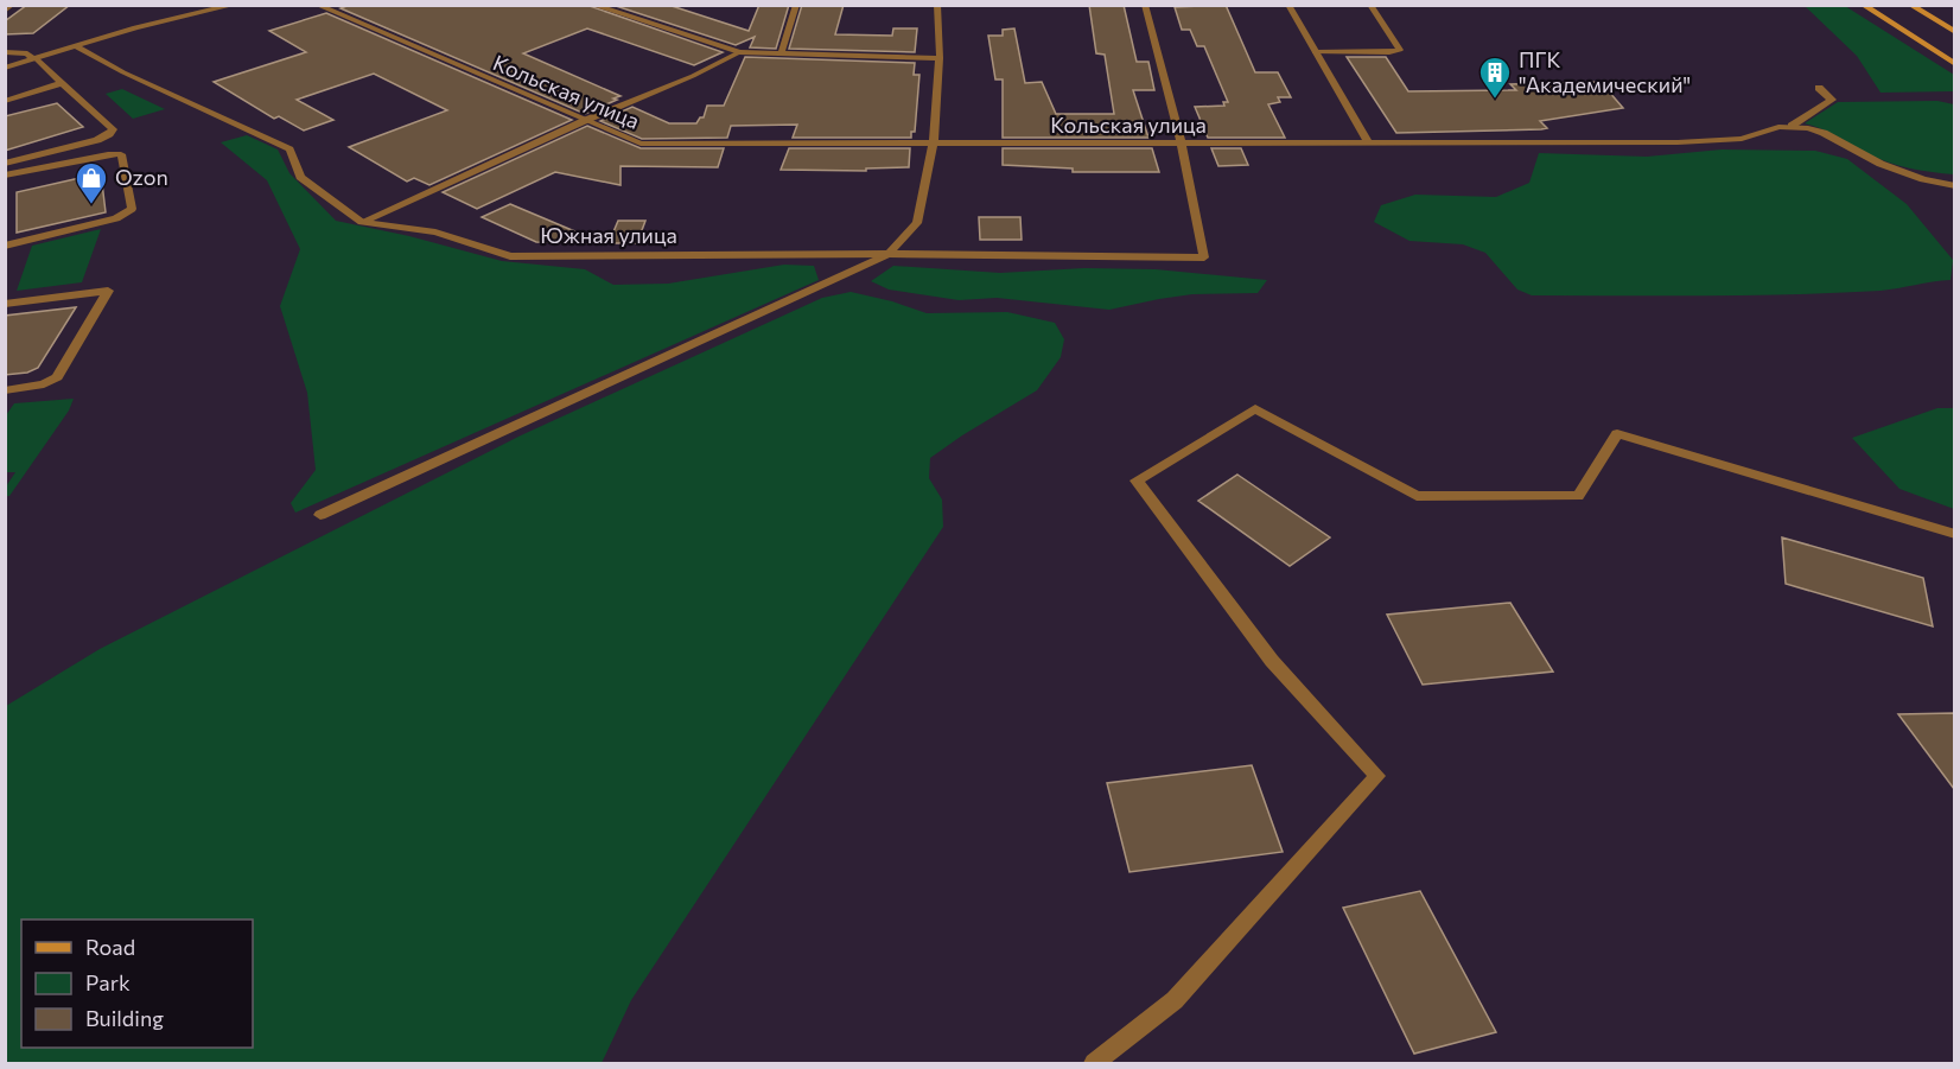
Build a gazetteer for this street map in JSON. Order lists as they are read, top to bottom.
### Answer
{
  "streets": {
    "street": ["Кольская улица", "Южная улица"]
  },
  "crossings": [
    ["Кольская улица", "Южная улица"]
  ],
  "places": {
    "building": ["ПГК \"Академический\""],
    "shop": ["Ozon"]
  },
  "legend": ["Road", "Park", "Building"]
}
